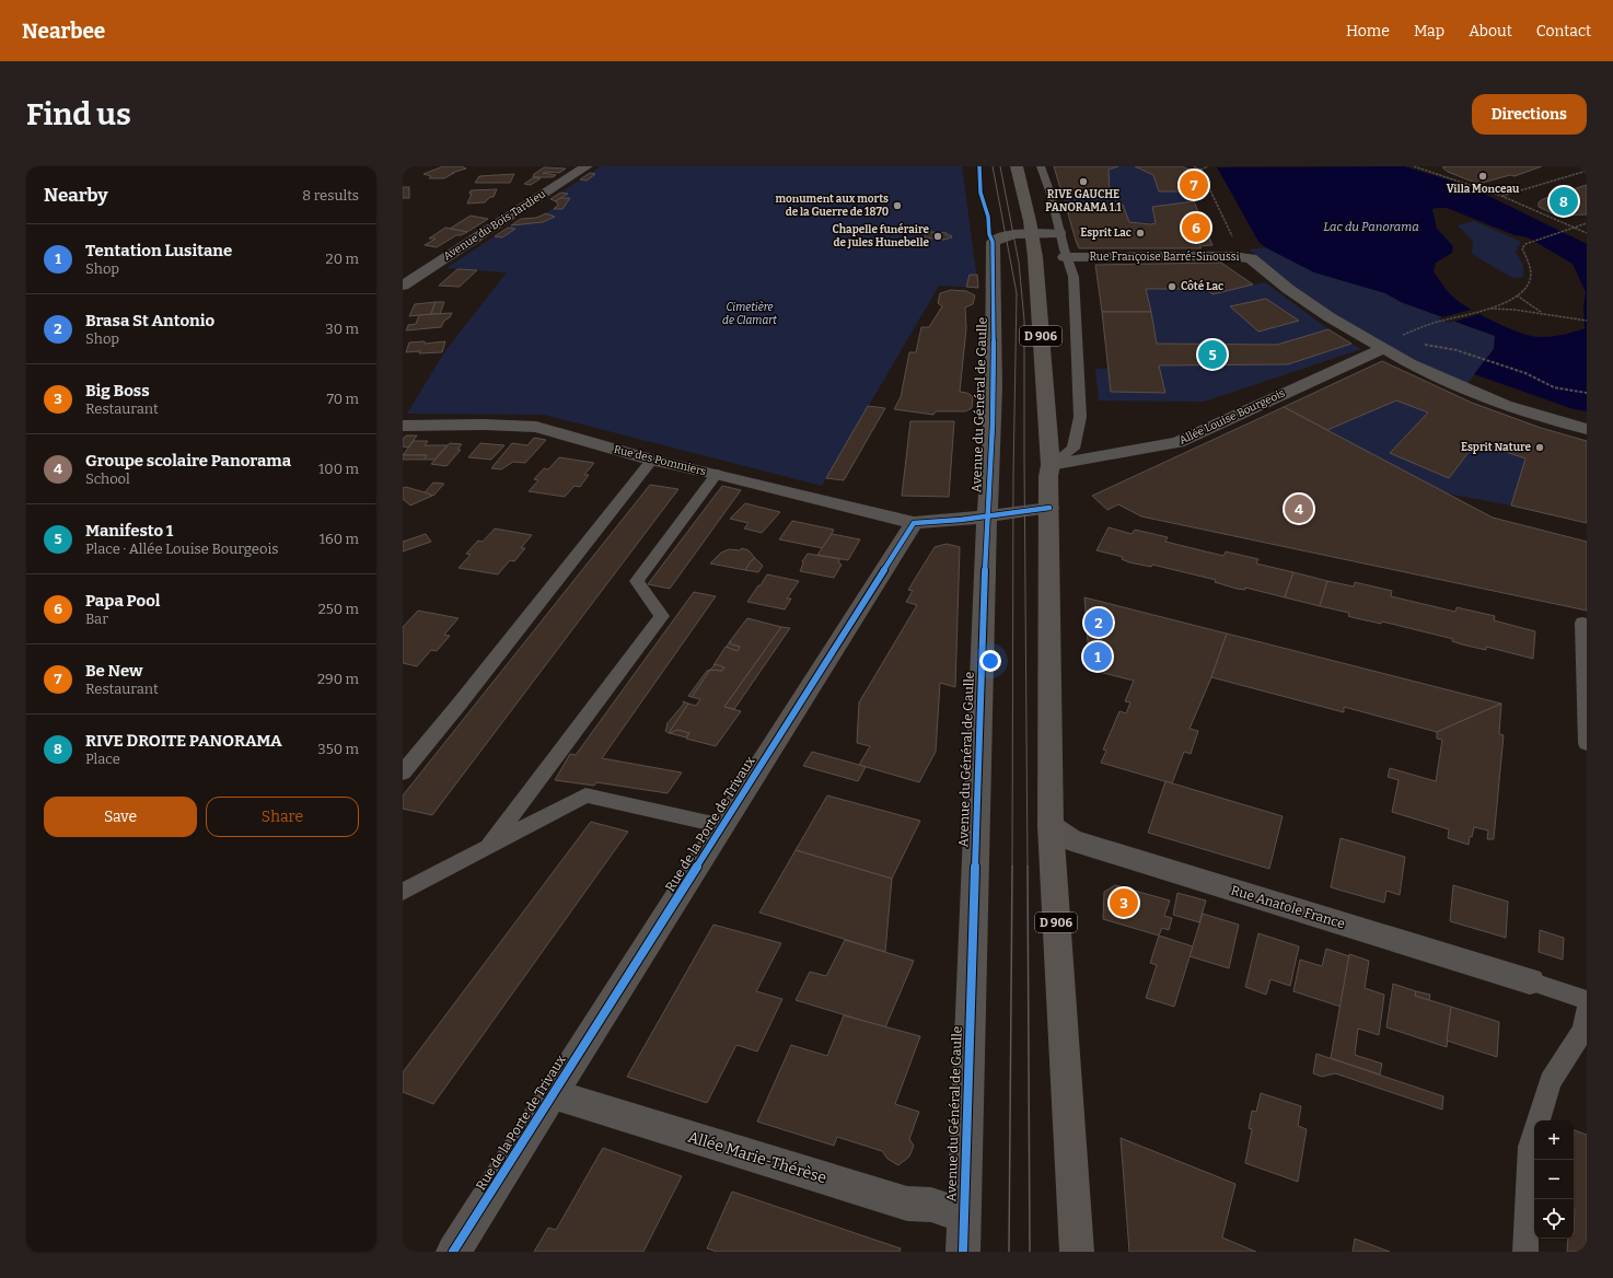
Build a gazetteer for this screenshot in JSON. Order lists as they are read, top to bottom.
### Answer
{
  "streets": {
    "main road": ["D 906"],
    "street": [
      "Avenue du Bois Tardieu",
      "Rue Françoise Barré-Sinoussi",
      "Avenue du Général de Gaulle",
      "Allée Louise Bourgeois",
      "Rue des Pommiers",
      "Rue de la Porte de Trivaux",
      "Rue Anatole France",
      "Allée Marie-Thérèse"
    ]
  },
  "crossings": [
    ["Rue Françoise Barré-Sinoussi", "Allée Louise Bourgeois"],
    ["D 906", "Avenue du Général de Gaulle"],
    ["D 906", "Allée Louise Bourgeois"],
    ["D 906", "Rue Anatole France"],
    ["Avenue du Général de Gaulle", "Allée Marie-Thérèse"],
    ["Rue des Pommiers", "Rue de la Porte de Trivaux"],
    ["Rue de la Porte de Trivaux", "Allée Marie-Thérèse"]
  ],
  "water": ["Lac du Panorama"],
  "parks": ["Cimetière de Clamart"],
  "places": [
    "Villa Monceau",
    "RIVE GAUCHE PANORAMA 1.1",
    "monument aux morts de la Guerre de 1870",
    "Esprit Lac",
    "Chapelle funéraire de Jules Hunebelle",
    "Côté Lac",
    "Esprit Nature"
  ],
  "page": {
    "header": "Nearbee",
    "nav": [
      "Home",
      "Map",
      "About",
      "Contact"
    ],
    "buttons": [
      "Directions",
      ["Save", "Share"]
    ],
    "title": "Find us",
    "heading": ["Nearby", "8 results"],
    "pins": [
      "7",
      "8",
      "6",
      "5",
      "4",
      "2",
      "1",
      "3"
    ],
    "list": [
      {
        "mark": "1",
        "name": "Tentation Lusitane",
        "note": "Shop",
        "value": "20 m"
      },
      {
        "mark": "2",
        "name": "Brasa St Antonio",
        "note": "Shop",
        "value": "30 m"
      },
      {
        "mark": "3",
        "name": "Big Boss",
        "note": "Restaurant",
        "value": "70 m"
      },
      {
        "mark": "4",
        "name": "Groupe scolaire Panorama",
        "note": "School",
        "value": "100 m"
      },
      {
        "mark": "5",
        "name": "Manifesto 1",
        "note": "Place · Allée Louise Bourgeois",
        "value": "160 m"
      },
      {
        "mark": "6",
        "name": "Papa Pool",
        "note": "Bar",
        "value": "250 m"
      },
      {
        "mark": "7",
        "name": "Be New",
        "note": "Restaurant",
        "value": "290 m"
      },
      {
        "mark": "8",
        "name": "RIVE DROITE PANORAMA",
        "note": "Place",
        "value": "350 m"
      }
    ],
    "map_buttons": ["+", "−"]
  }
}
